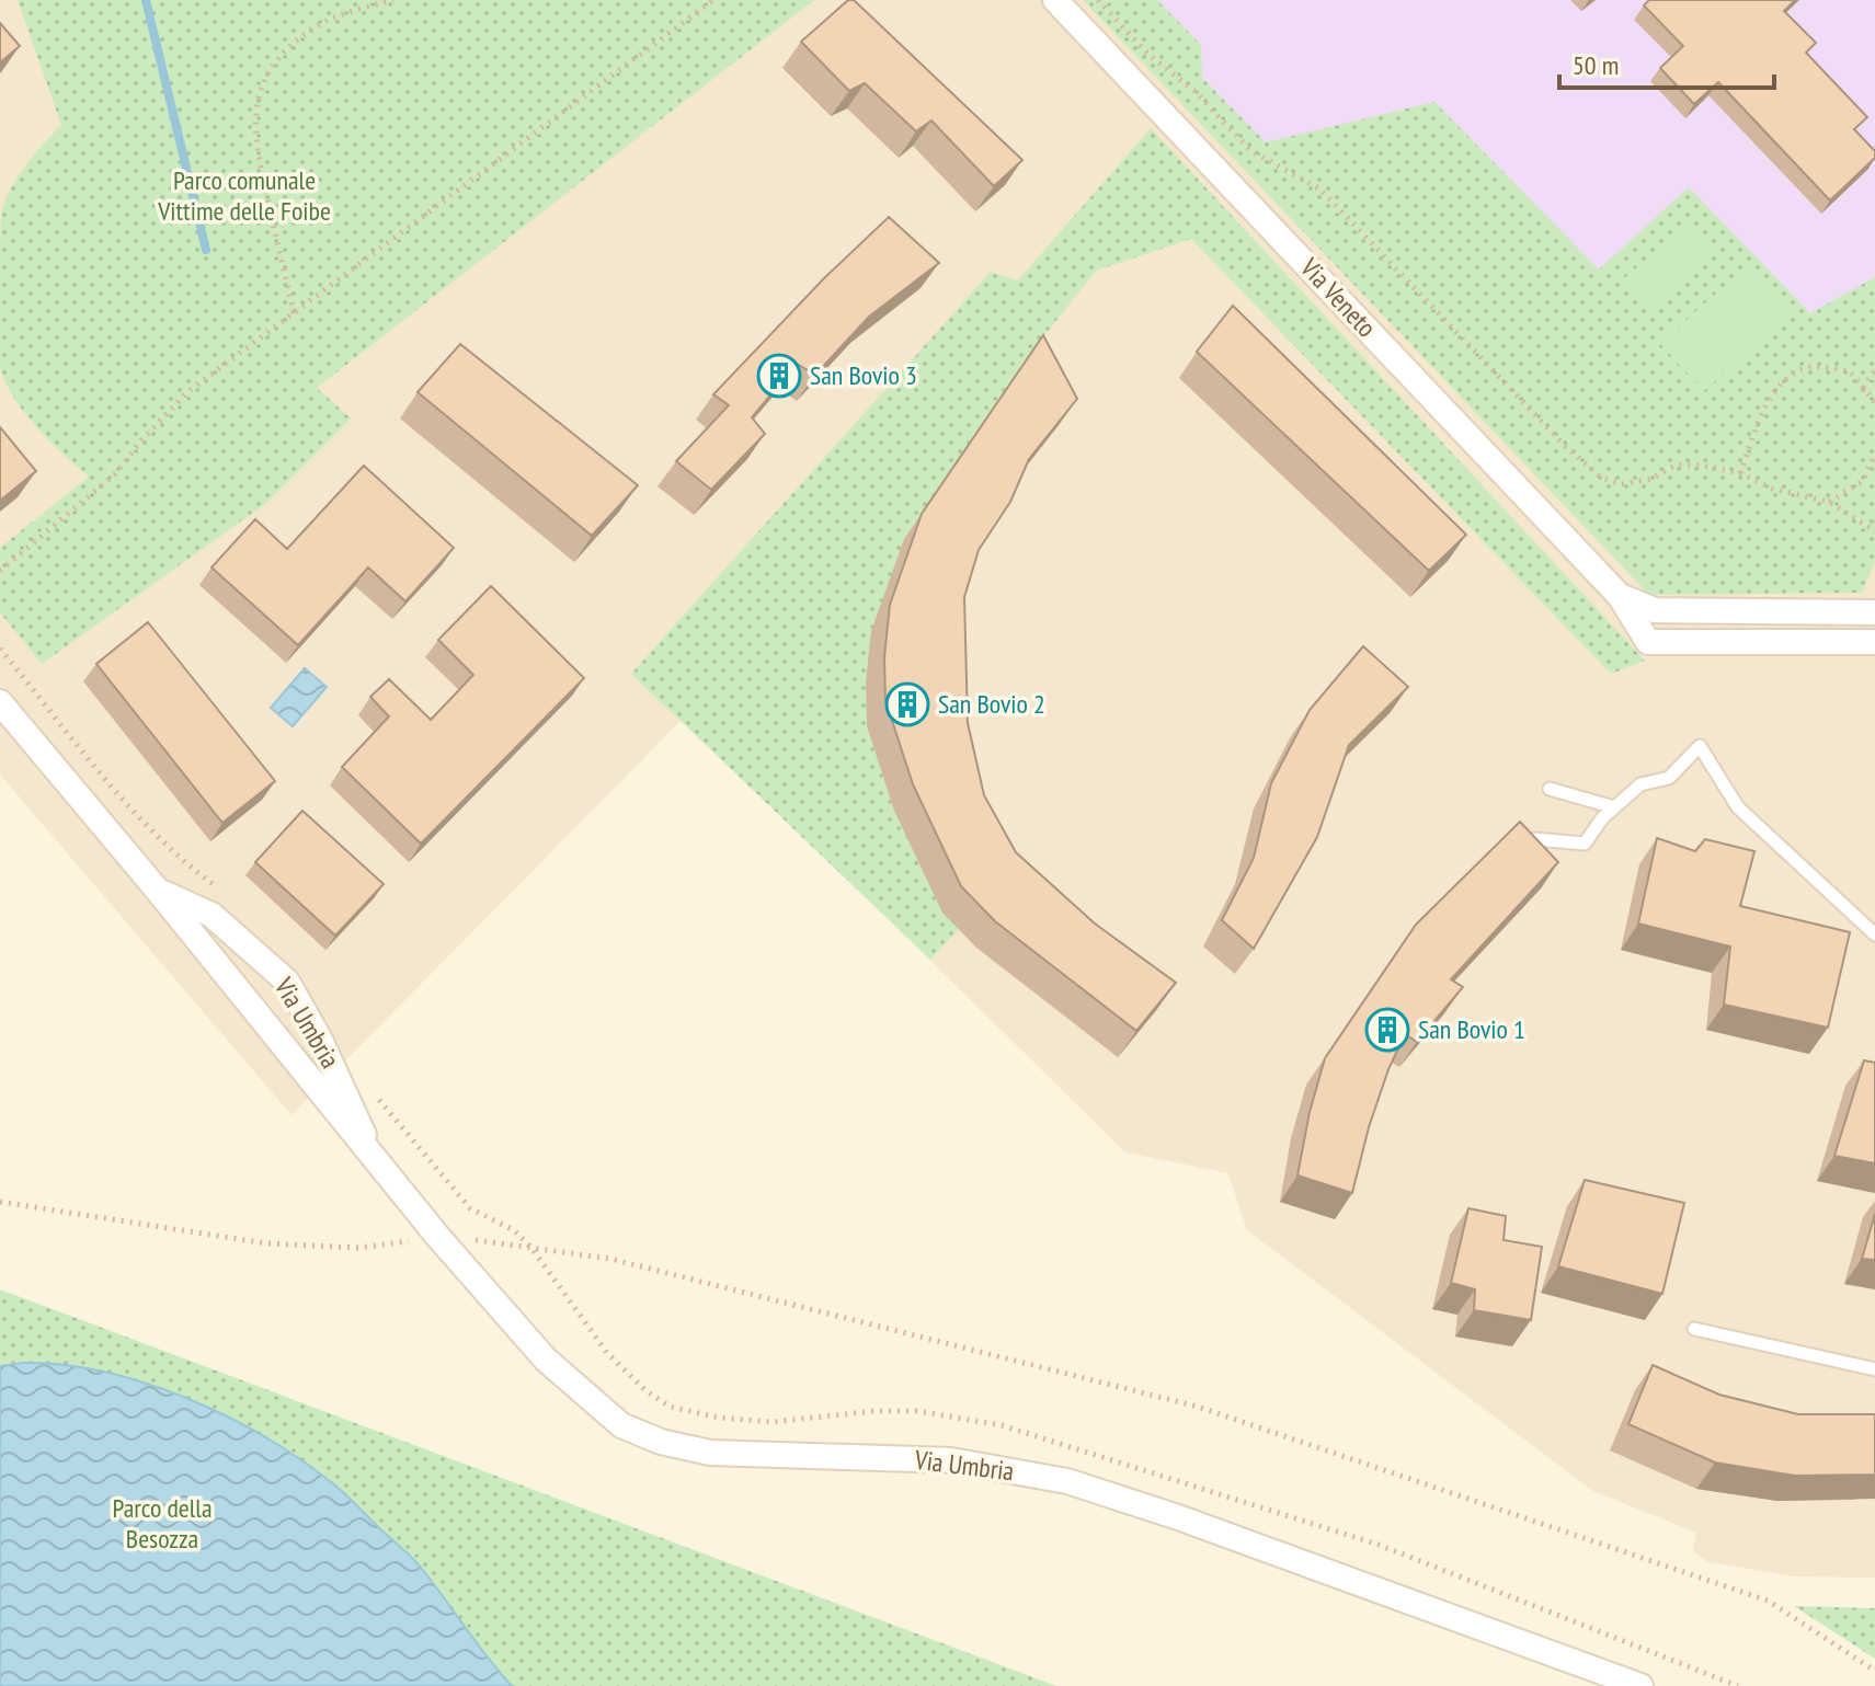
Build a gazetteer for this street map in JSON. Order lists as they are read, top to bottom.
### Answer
{
  "streets": {
    "street": ["Via Veneto", "Via Umbria"]
  },
  "parks": ["Parco comunale Vittime delle Foibe", "Parco della Besozza"],
  "places": {
    "building": ["San Bovio 3", "San Bovio 2", "San Bovio 1"]
  },
  "scale_bar": "50 m"
}
